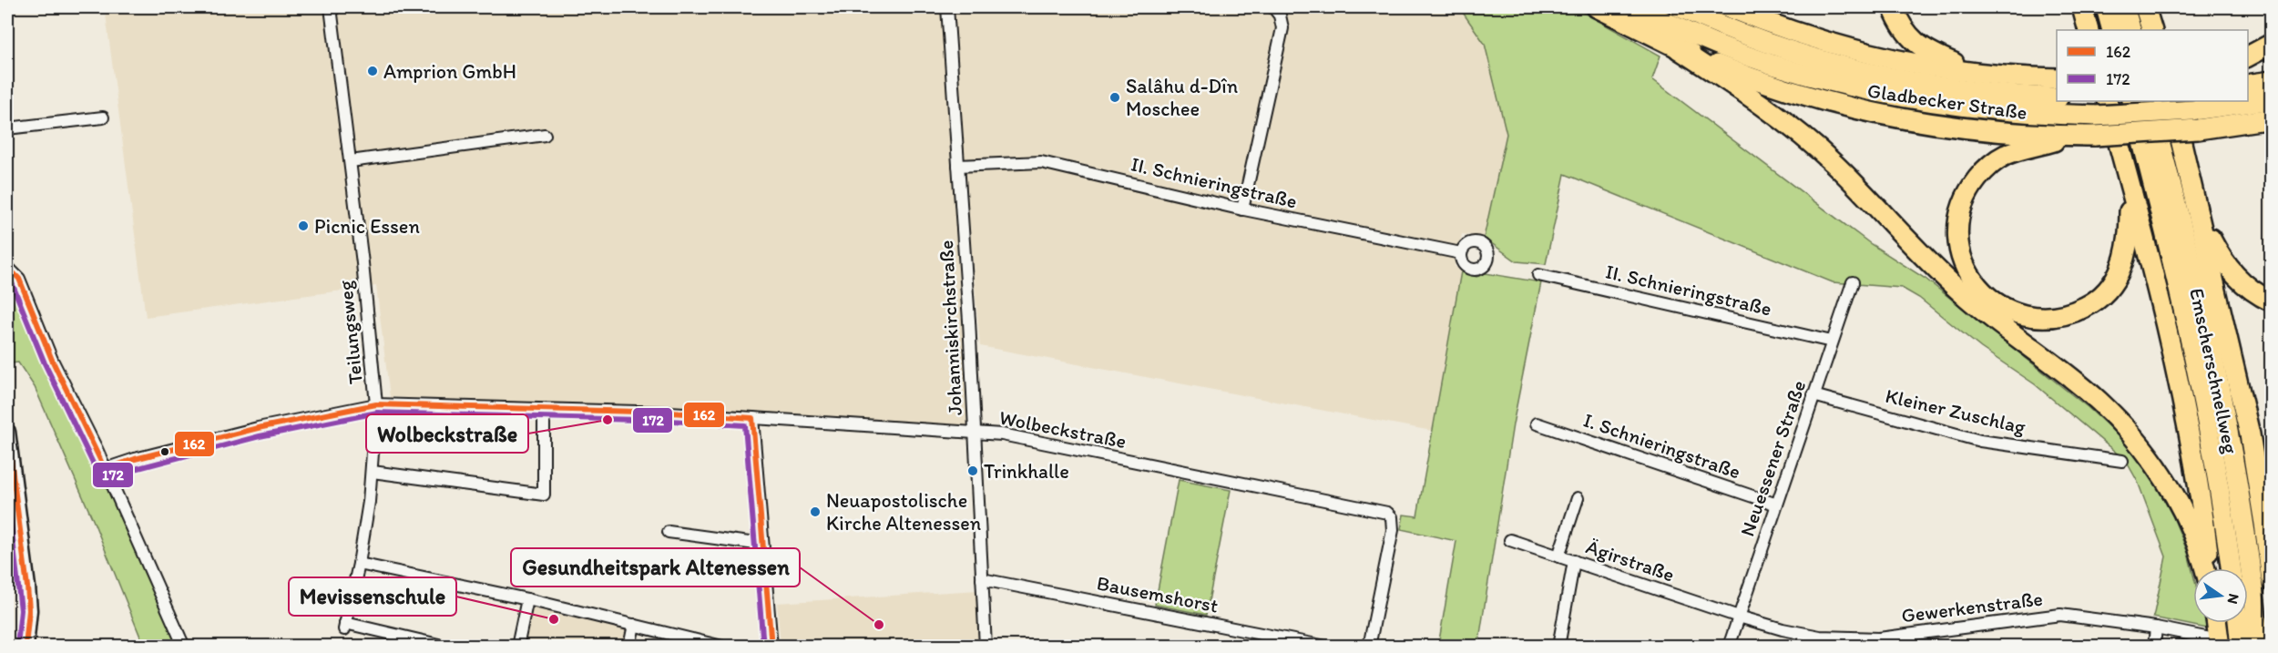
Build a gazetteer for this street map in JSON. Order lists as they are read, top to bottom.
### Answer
{
  "streets": {
    "highway": ["Gladbecker Straße", "Emscherschnellweg"],
    "street": [
      "II. Schnieringstraße",
      "Johanniskirchstraße",
      "Teilungsweg",
      "Kleiner Zuschlag",
      "Wolbeckstraße",
      "I. Schnieringstraße",
      "Neuessener Straße",
      "Ägirstraße",
      "Bausemshorst",
      "Gewerkenstraße"
    ]
  },
  "crossings": [
    ["II. Schnieringstraße", "Johanniskirchstraße"],
    ["II. Schnieringstraße", "Neuessener Straße"],
    ["Johanniskirchstraße", "Wolbeckstraße"],
    ["Johanniskirchstraße", "Bausemshorst"],
    ["Teilungsweg", "Wolbeckstraße"],
    ["Kleiner Zuschlag", "Neuessener Straße"],
    ["I. Schnieringstraße", "Neuessener Straße"],
    ["Neuessener Straße", "Ägirstraße"],
    ["Neuessener Straße", "Gewerkenstraße"],
    ["Ägirstraße", "Gewerkenstraße"]
  ],
  "places": [
    "Amprion GmbH",
    "Salâhu d-Dîn Moschee",
    "Picnic Essen",
    "Wolbeckstraße",
    "Trinkhalle",
    "Neuapostolische Kirche Altenessen",
    "Mevissenschule",
    "Gesundheitspark Altenessen"
  ],
  "lines": ["transit line 162", "transit line 172"],
  "legend": ["162", "172"],
  "north": "right"
}
